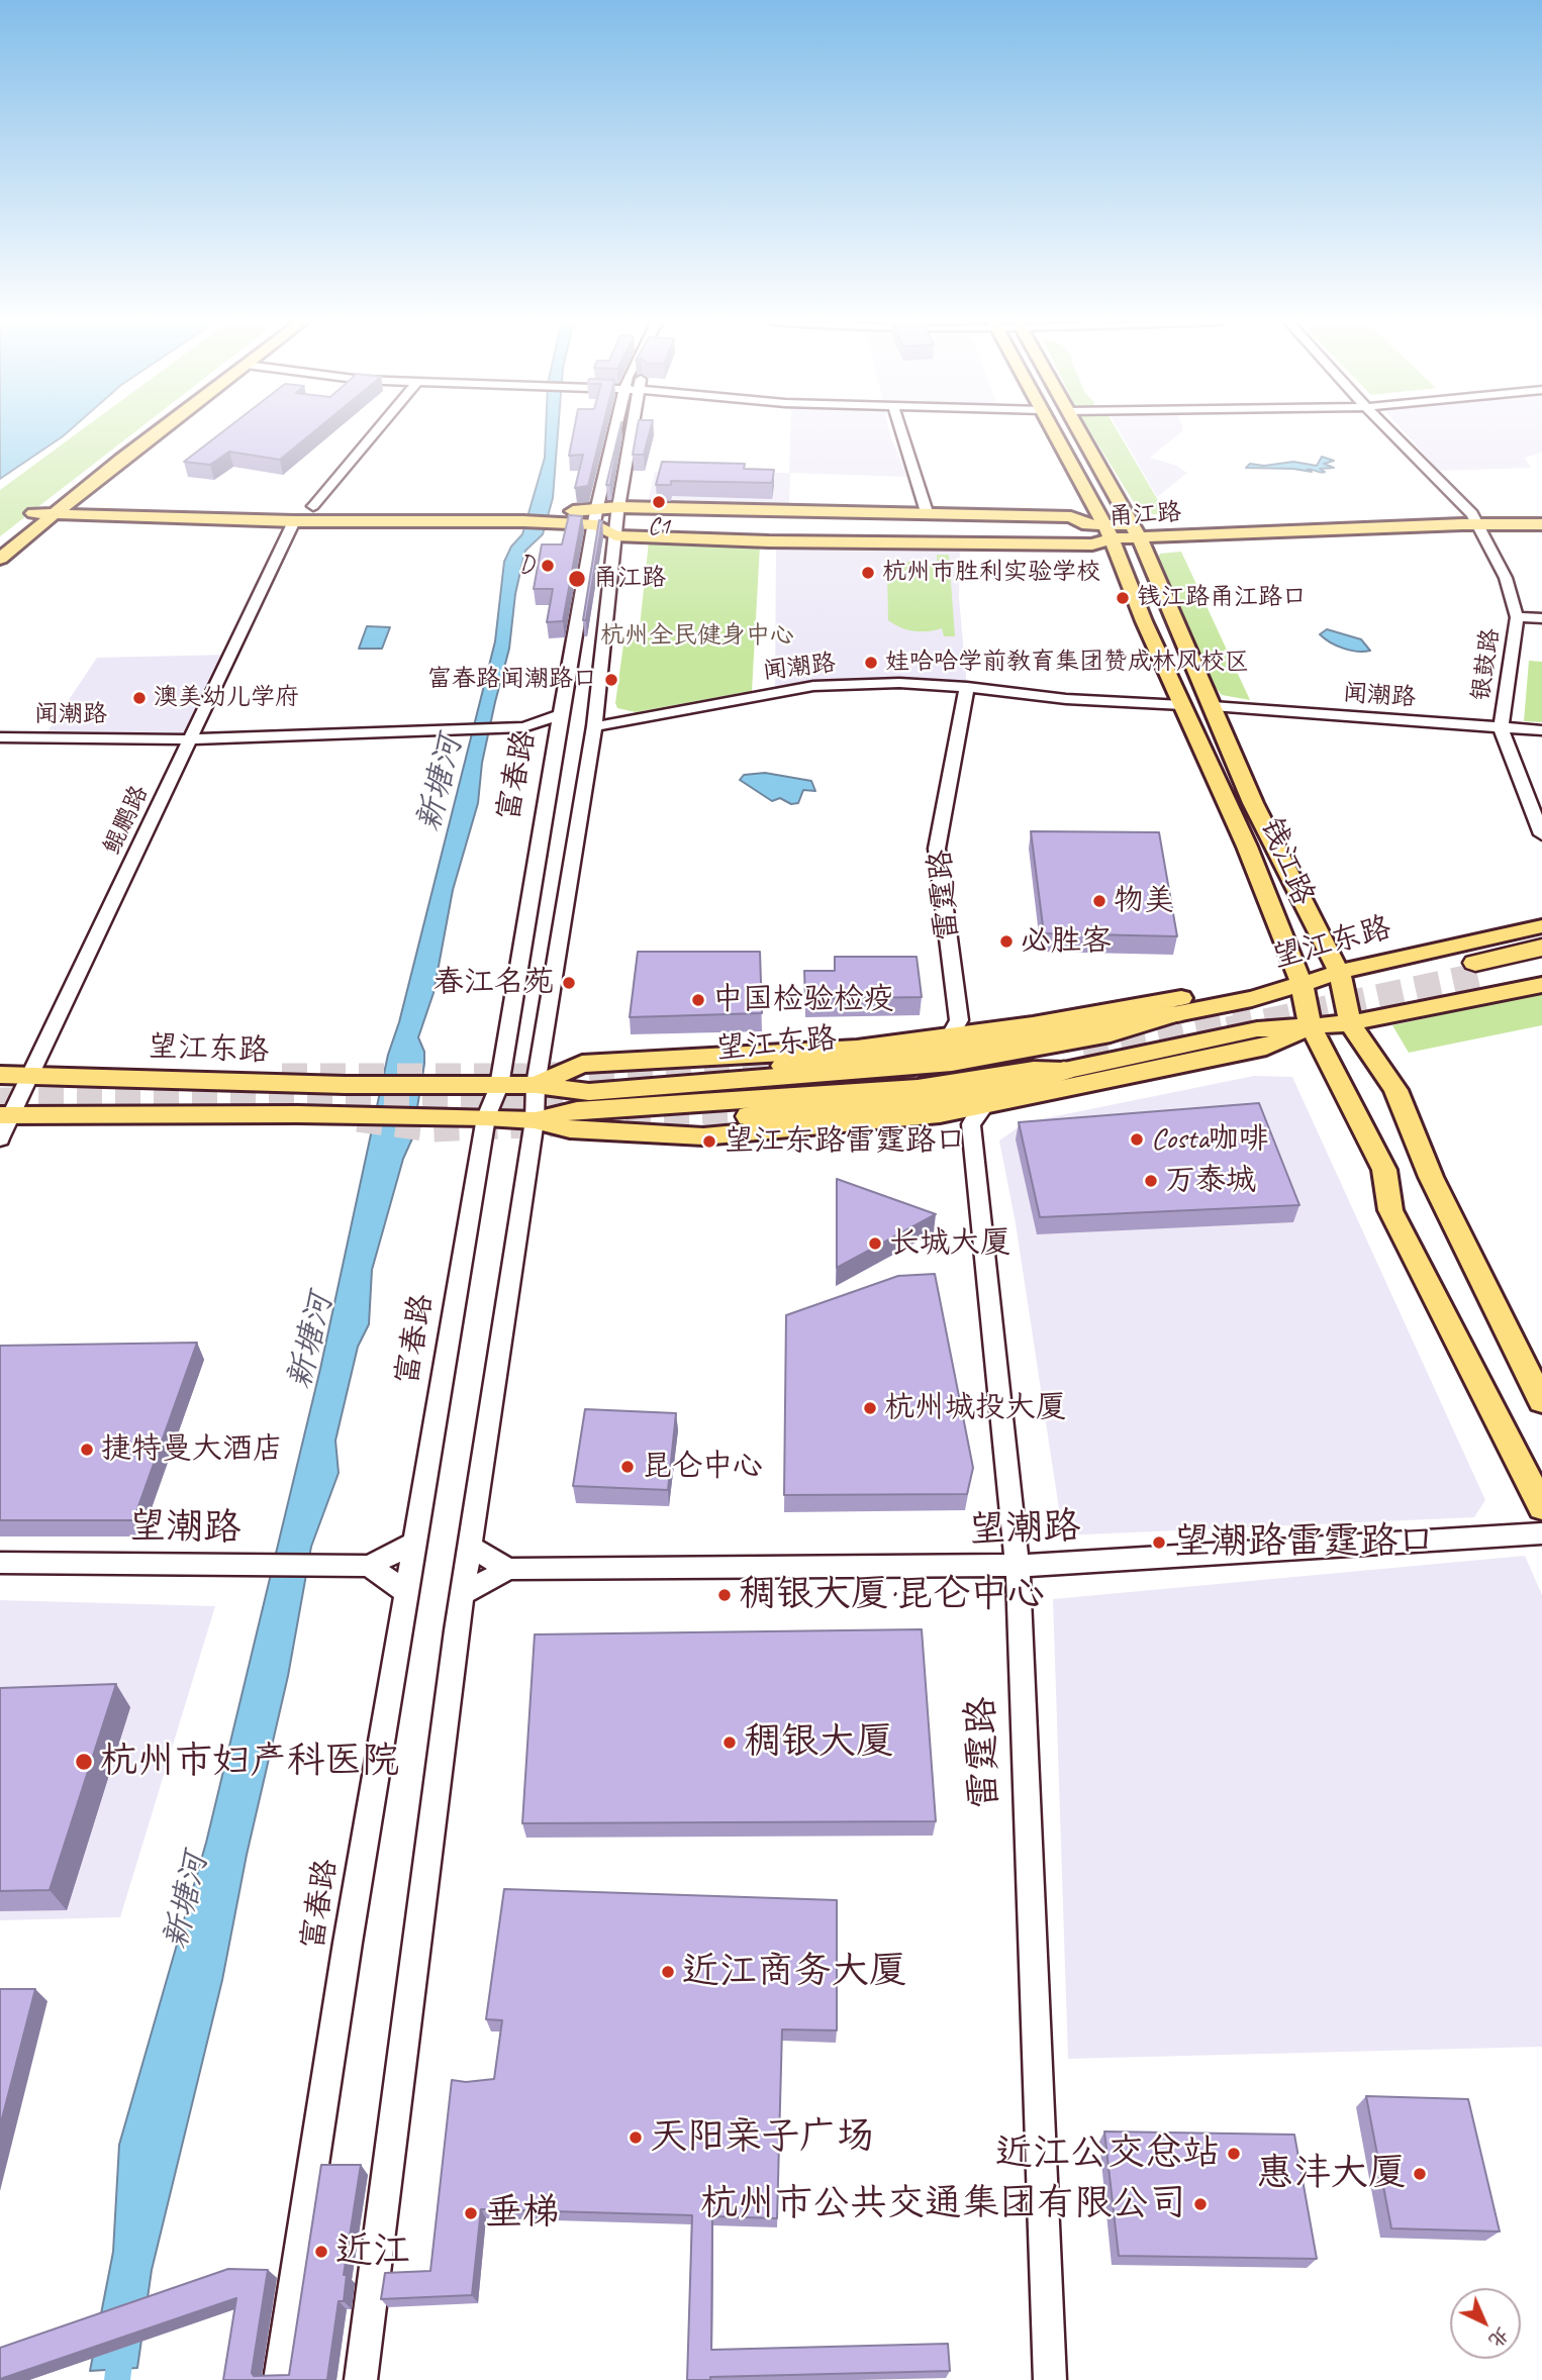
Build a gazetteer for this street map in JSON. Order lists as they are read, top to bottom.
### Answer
{
  "streets": {
    "main road": ["甬江路", "钱江路", "望江东路"],
    "street": [
      "银鼓路",
      "闻潮路",
      "富春路",
      "鲲鹏路",
      "雷霆路",
      "望潮路"
    ]
  },
  "crossings": [
    ["甬江路", "银鼓路"],
    ["甬江路", "富春路"],
    ["甬江路", "鲲鹏路"],
    ["甬江路", "钱江路"],
    ["银鼓路", "闻潮路"],
    ["闻潮路", "富春路"],
    ["闻潮路", "鲲鹏路"],
    ["闻潮路", "钱江路"],
    ["闻潮路", "雷霆路"],
    ["富春路", "望江东路"],
    ["富春路", "望潮路"],
    ["鲲鹏路", "望江东路"],
    ["钱江路", "望江东路"],
    ["雷霆路", "望潮路"]
  ],
  "water": ["新塘河"],
  "parks": ["杭州全民健身中心"],
  "places": [
    "C1",
    "D",
    "杭州市胜利实验学校",
    "甬江路",
    "钱江路甬江路口",
    "娃哈哈学前教育集团赞成林风校区",
    "富春路闻潮路口",
    "澳美幼儿学府",
    "物美",
    "必胜客",
    "春江名苑",
    "中国检验检疫",
    "Costa咖啡",
    "望江东路雷霆路口",
    "万泰城",
    "长城大厦",
    "杭州城投大厦",
    "捷特曼大酒店",
    "昆仑中心",
    "望潮路雷霆路口",
    "稠银大厦·昆仑中心",
    "稠银大厦",
    "杭州市妇产科医院",
    "近江商务大厦",
    "天阳亲子广场",
    "近江公交总站",
    "惠沣大厦",
    "杭州市公共交通集团有限公司",
    "垂梯",
    "近江"
  ],
  "north": "bottom right"
}
